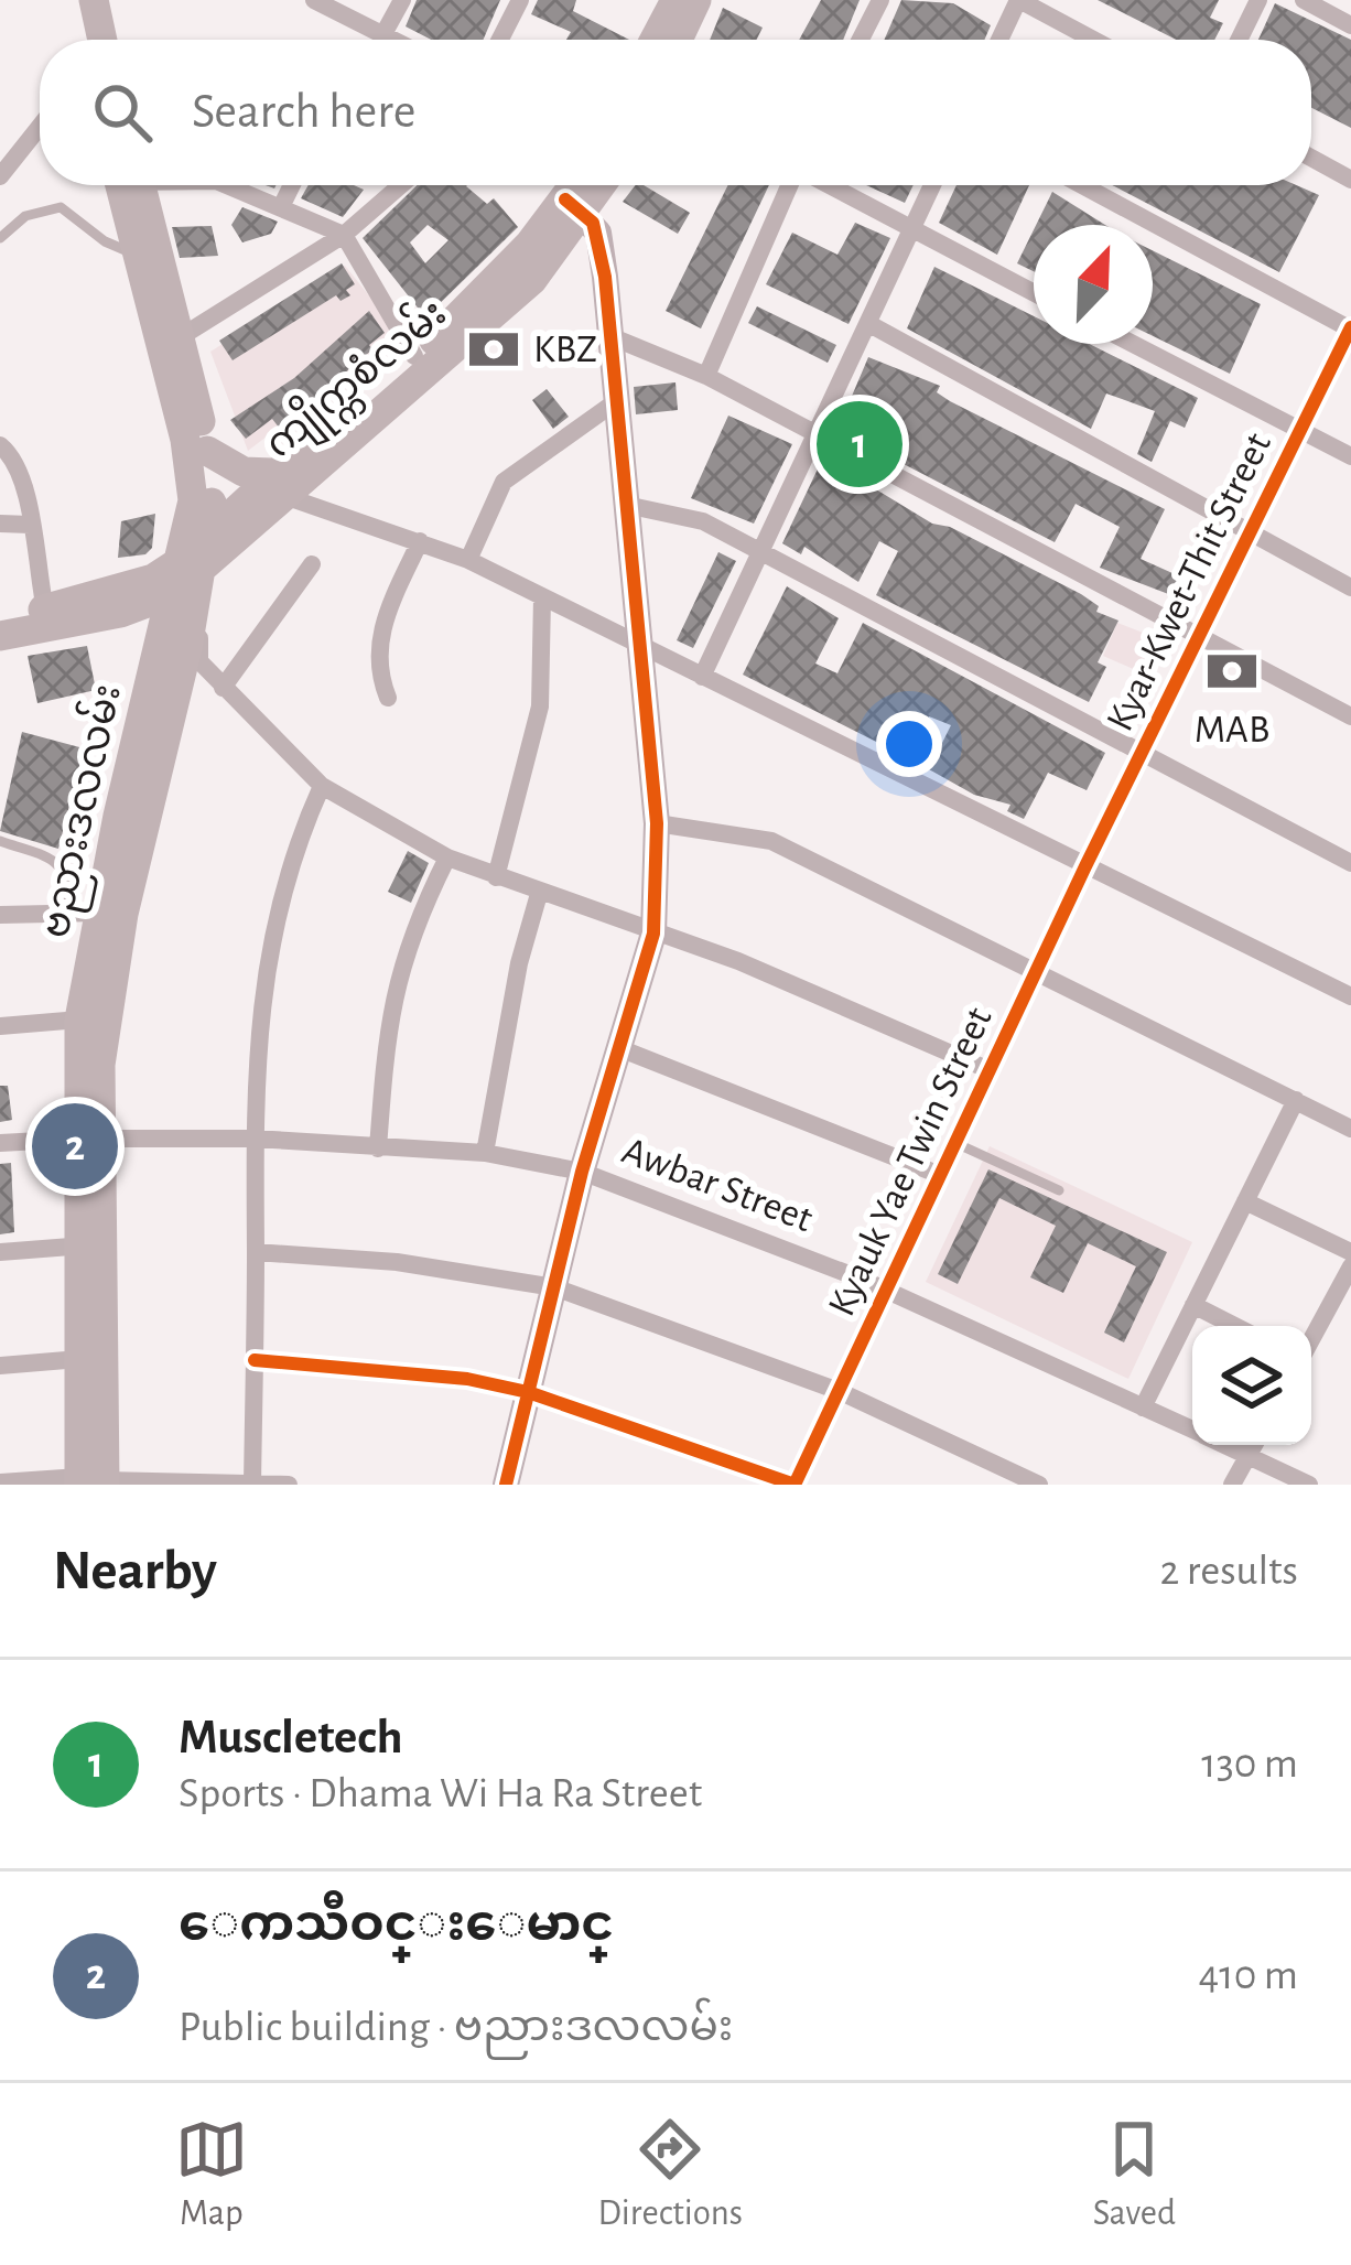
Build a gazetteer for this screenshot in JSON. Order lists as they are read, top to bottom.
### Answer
{
  "streets": {
    "main road": ["ကျိုက္ကစံလမ်း", "ဗညားဒလလမ်း"],
    "street": ["Kyar-Kwet-Thit Street", "Kyauk Yae Twin Street", "Awbar Street"]
  },
  "crossings": [
    ["ကျိုက္ကစံလမ်း", "ဗညားဒလလမ်း"],
    ["Kyar-Kwet-Thit Street", "Kyauk Yae Twin Street"],
    ["ဗညားဒလလမ်း", "Awbar Street"],
    ["Kyauk Yae Twin Street", "Awbar Street"]
  ],
  "places": {
    "bank": ["KBZ", "MAB"]
  },
  "north": "top right",
  "page": {
    "search": "Search here",
    "pins": ["1", "2"],
    "heading": ["Nearby", "2 results"],
    "list": [
      {
        "mark": "1",
        "name": "Muscletech",
        "note": "Sports · Dhama Wi Ha Ra Street",
        "value": "130 m"
      },
      {
        "mark": "2",
        "name": "ေကသီဝင္းေမာင္",
        "note": "Public building · ဗညားဒလလမ်း",
        "value": "410 m"
      }
    ],
    "nav": ["Map", "Directions", "Saved"]
  }
}
